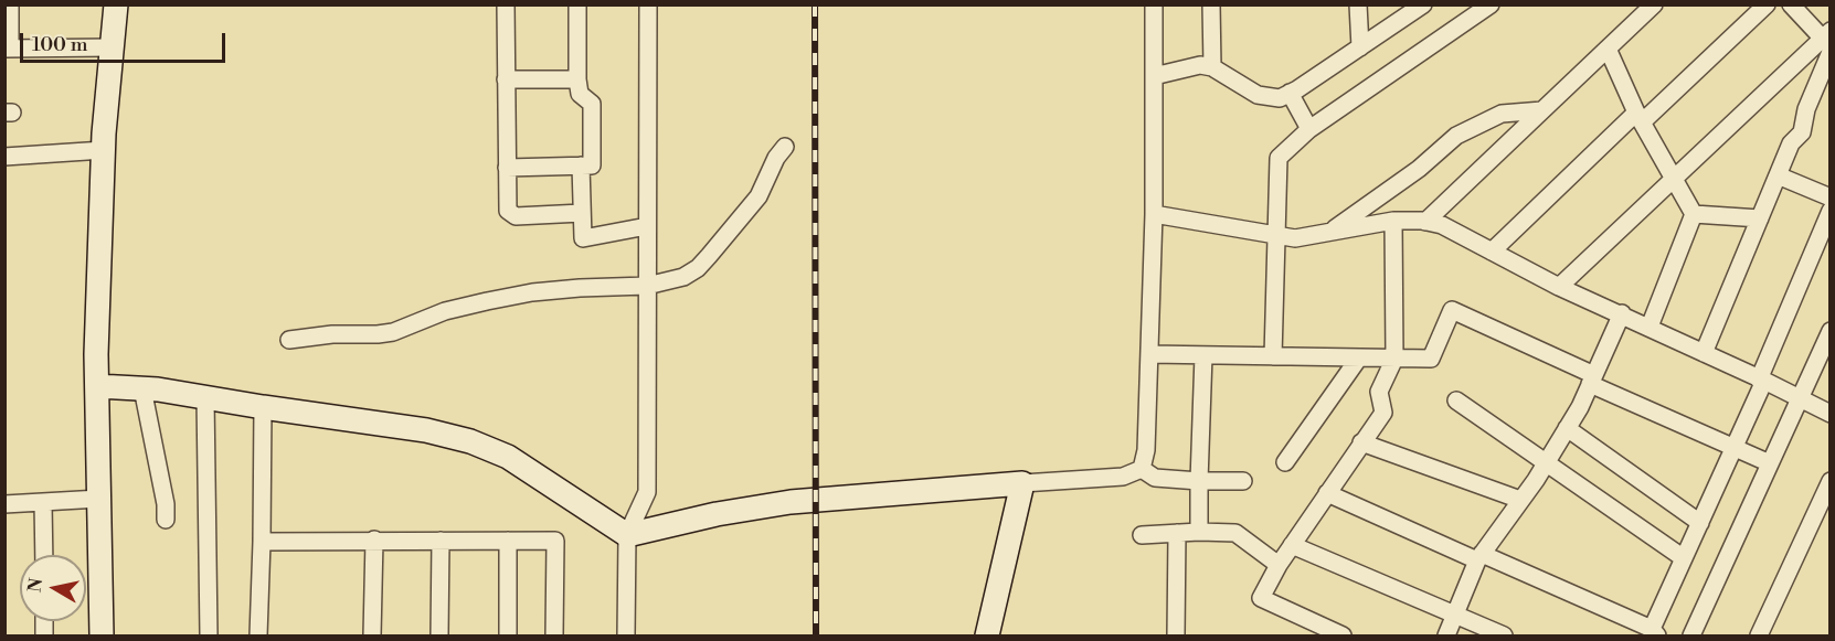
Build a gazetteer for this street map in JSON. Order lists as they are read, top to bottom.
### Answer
{
  "scale_bar": "100 m",
  "north": "left"
}
